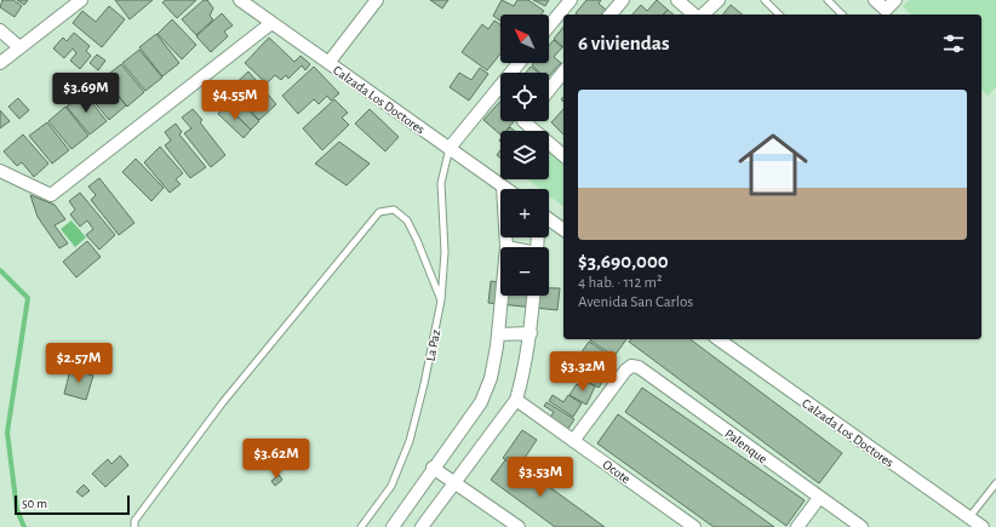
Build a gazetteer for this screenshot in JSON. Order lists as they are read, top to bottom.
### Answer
{
  "streets": {
    "street": ["Calzada Los Doctores", "Palenque", "Ocote"],
    "lane": ["La Paz"]
  },
  "crossings": [
    ["Calzada Los Doctores", "La Paz"],
    ["Palenque", "Ocote"]
  ],
  "scale_bar": "50 m",
  "north": "top left",
  "page": {
    "map_buttons": ["+", "−"],
    "heading": "6 viviendas",
    "price": [
      "$3.69M",
      "$4.55M",
      "$2.57M",
      "$3.32M",
      "$3.62M",
      "$3.53M"
    ],
    "list": [
      {
        "name": "$3,690,000",
        "note": "4 hab. · 112 m² · Avenida San Carlos"
      }
    ],
    "scale": "50 m"
  }
}
